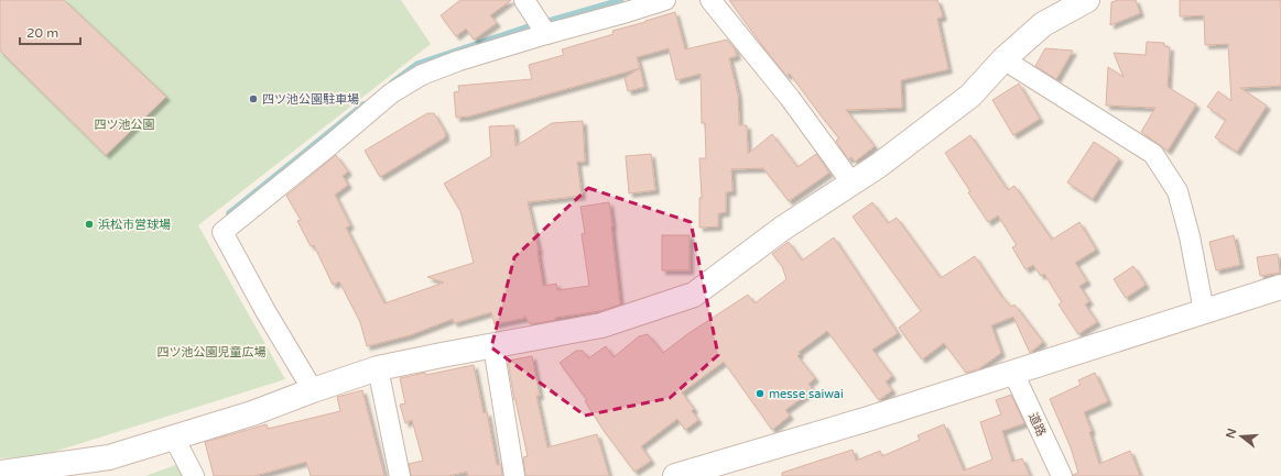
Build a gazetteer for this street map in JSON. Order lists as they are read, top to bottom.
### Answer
{
  "streets": {
    "street": ["道路"]
  },
  "parks": ["四ツ池公園", "四ツ池公園児童広場"],
  "places": ["四ツ池公園駐車場", "浜松市営球場", "messe saiwai"],
  "scale_bar": "20 m",
  "north": "left"
}
